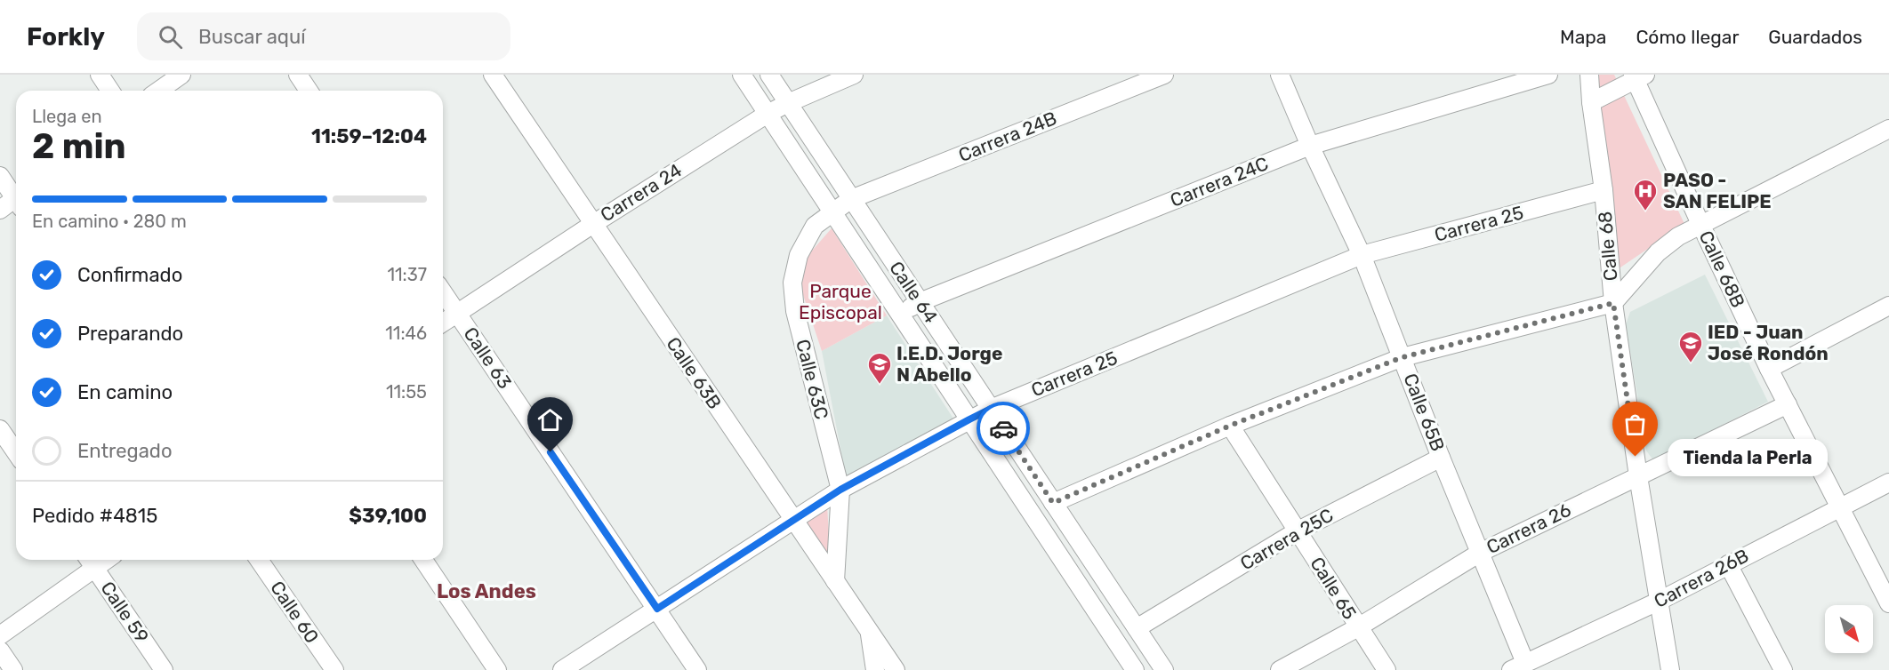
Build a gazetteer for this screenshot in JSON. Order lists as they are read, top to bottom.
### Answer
{
  "streets": {
    "street": [
      "Carrera 24B",
      "Carrera 24C",
      "Carrera 24",
      "Carrera 25",
      "Calle 68",
      "Calle 68B",
      "Calle 64",
      "Calle 63",
      "Calle 63B",
      "Calle 63C",
      "Calle 65B",
      "Carrera 26",
      "Carrera 25C",
      "Carrera 26B",
      "Calle 65",
      "Calle 59",
      "Calle 60"
    ]
  },
  "crossings": [
    ["Carrera 24B", "Calle 64"],
    ["Carrera 24B", "Calle 63C"],
    ["Carrera 24C", "Calle 64"],
    ["Carrera 24C", "Calle 65B"],
    ["Carrera 24", "Calle 64"],
    ["Carrera 24", "Calle 63"],
    ["Carrera 24", "Calle 63B"],
    ["Carrera 25", "Calle 68"],
    ["Carrera 25", "Calle 64"],
    ["Carrera 25", "Calle 63"],
    ["Carrera 25", "Calle 63B"],
    ["Carrera 25", "Calle 63C"],
    ["Carrera 25", "Calle 65B"],
    ["Calle 68", "Carrera 26"],
    ["Calle 68", "Carrera 26B"],
    ["Calle 68B", "Carrera 26"],
    ["Calle 68B", "Carrera 26B"],
    ["Calle 64", "Calle 63C"],
    ["Calle 64", "Carrera 25C"],
    ["Calle 63B", "Calle 63C"],
    ["Calle 65B", "Carrera 26"],
    ["Calle 65B", "Carrera 25C"],
    ["Calle 65B", "Carrera 26B"],
    ["Carrera 26", "Calle 65"],
    ["Carrera 25C", "Calle 65"]
  ],
  "districts": ["Los Andes"],
  "parks": ["Parque Episcopal"],
  "places": {
    "hospital": ["PASO - SAN FELIPE"],
    "school or university": ["IED - Juan José Rondón", "I.E.D. Jorge N Abello"],
    "other": ["Tienda la Perla"]
  },
  "north": "bottom right",
  "page": {
    "header": "Forkly",
    "search": "Buscar aquí",
    "nav": ["Mapa", "Cómo llegar", "Guardados"],
    "heading": ["2 min", "Llega en", "11:59–12:04"],
    "panel": ["Pedido #4815", "$39,100"],
    "bar": "En camino · 280 m",
    "list": [
      ["Confirmado", "11:37"],
      ["Preparando", "11:46"],
      ["En camino", "11:55"],
      "Entregado"
    ],
    "bubble": "Tienda la Perla"
  }
}
